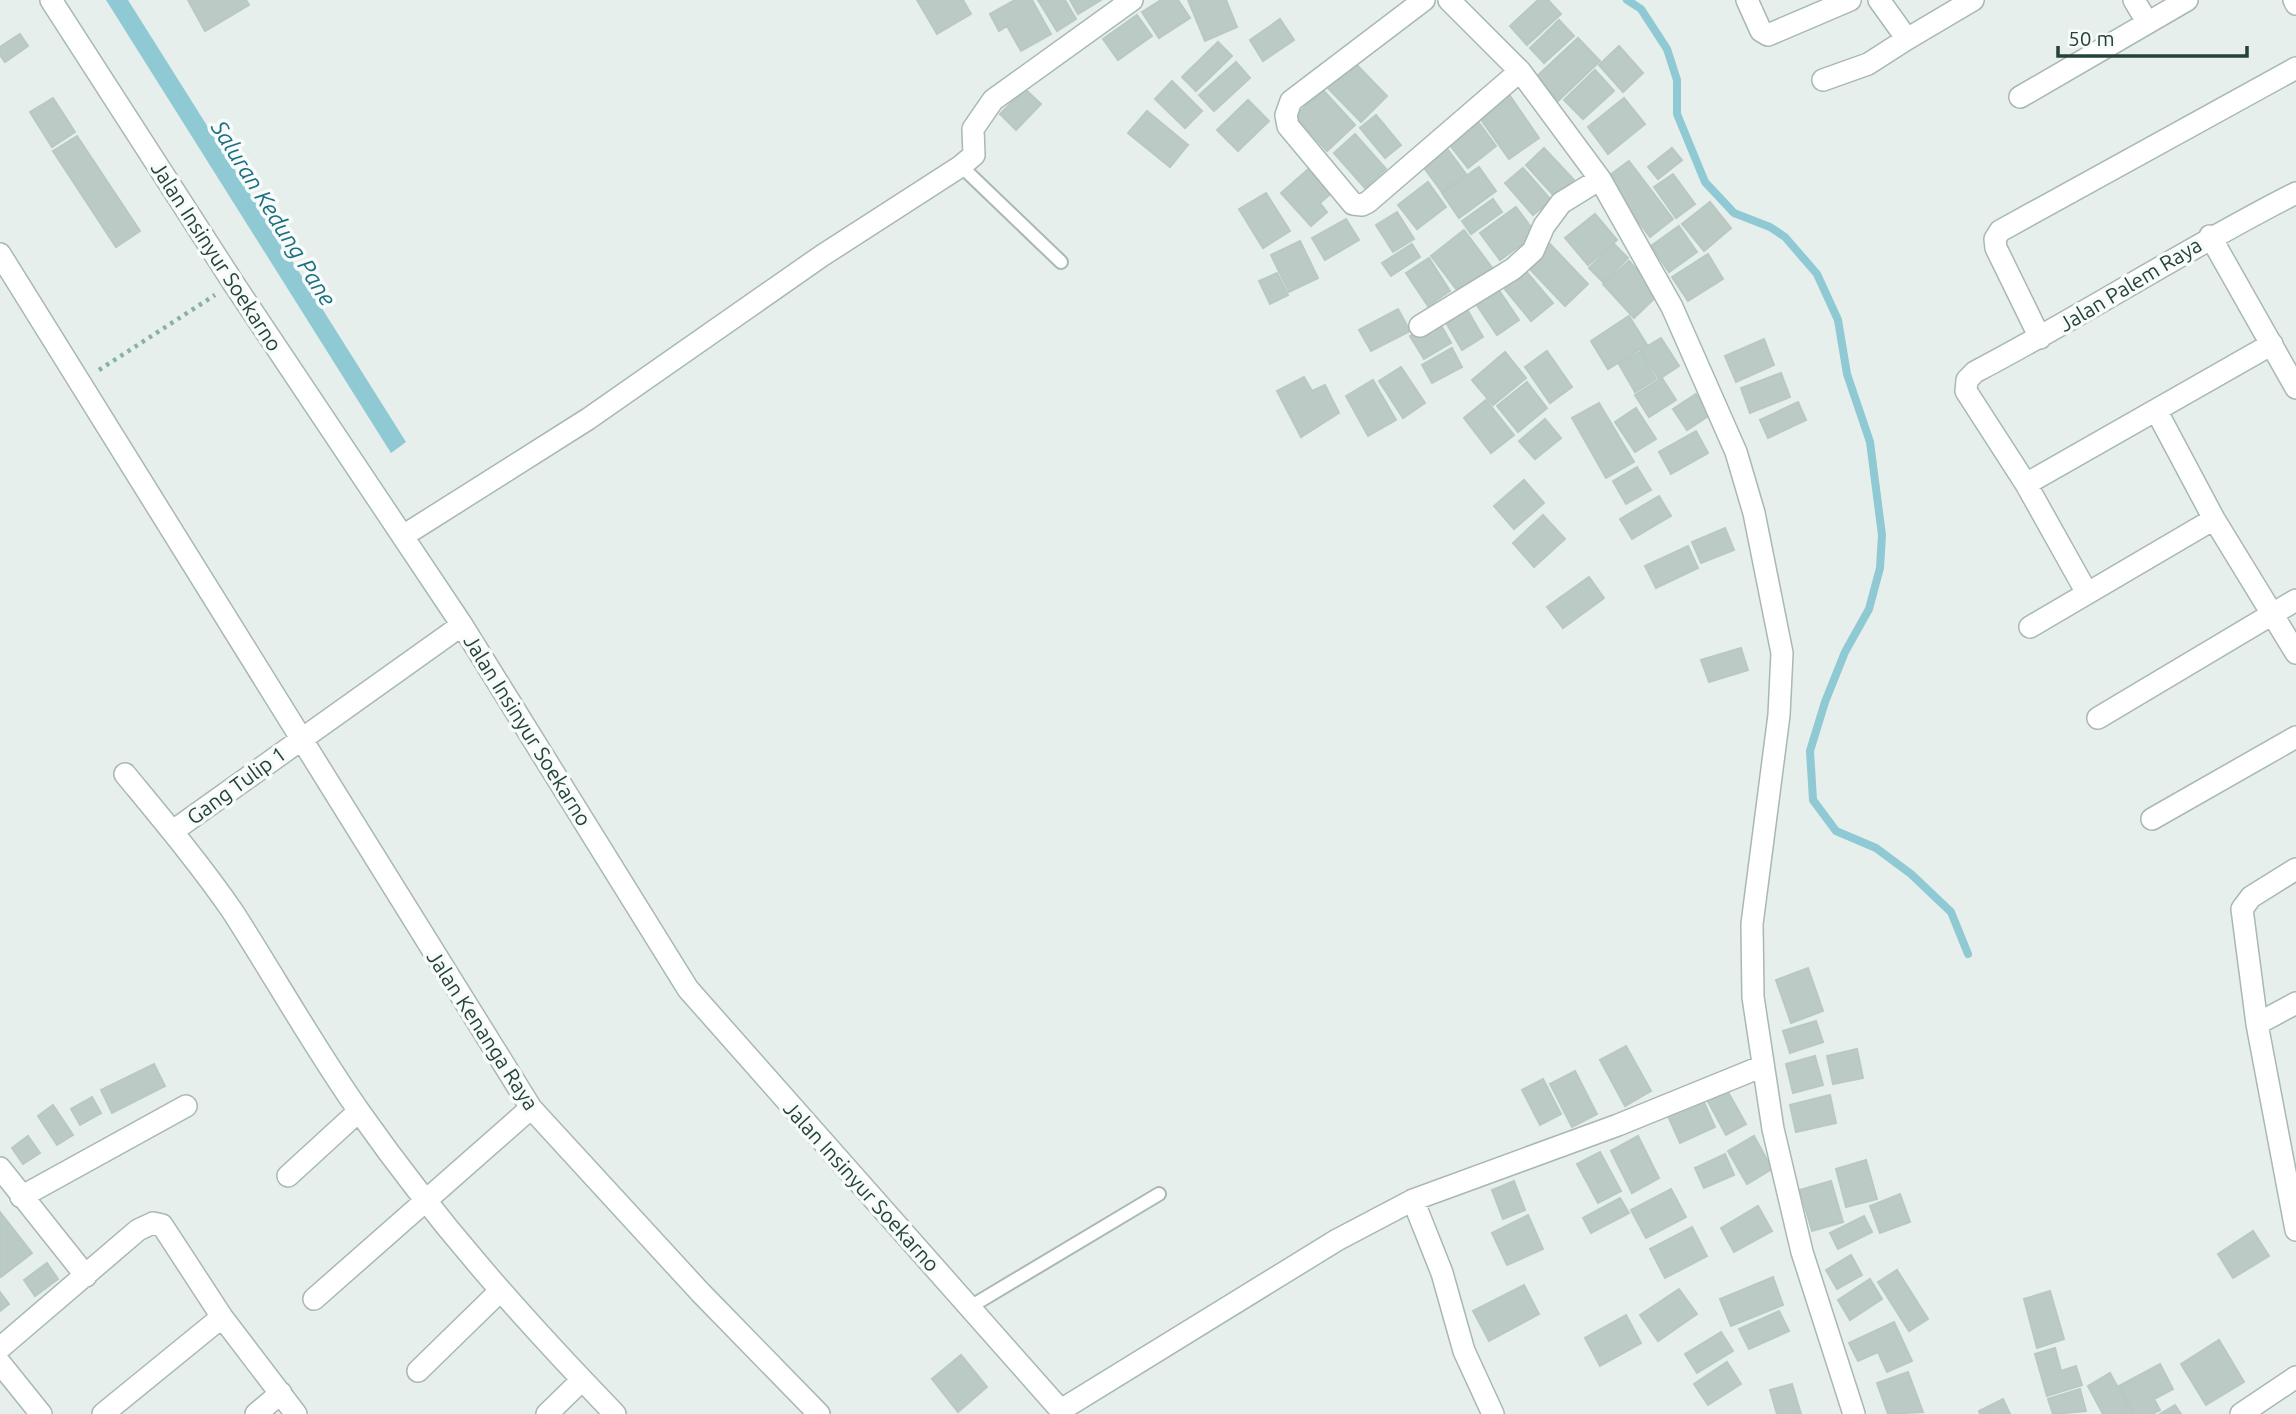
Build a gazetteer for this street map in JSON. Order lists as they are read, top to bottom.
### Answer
{
  "streets": {
    "street": [
      "Jalan Insinyur Soekarno",
      "Jalan Palem Raya",
      "Gang Tulip 1",
      "Jalan Kenanga Raya"
    ]
  },
  "crossings": [
    ["Jalan Insinyur Soekarno", "Gang Tulip 1"],
    ["Gang Tulip 1", "Jalan Kenanga Raya"]
  ],
  "water": ["Saluran Kedung Pane"],
  "scale_bar": "50 m"
}
